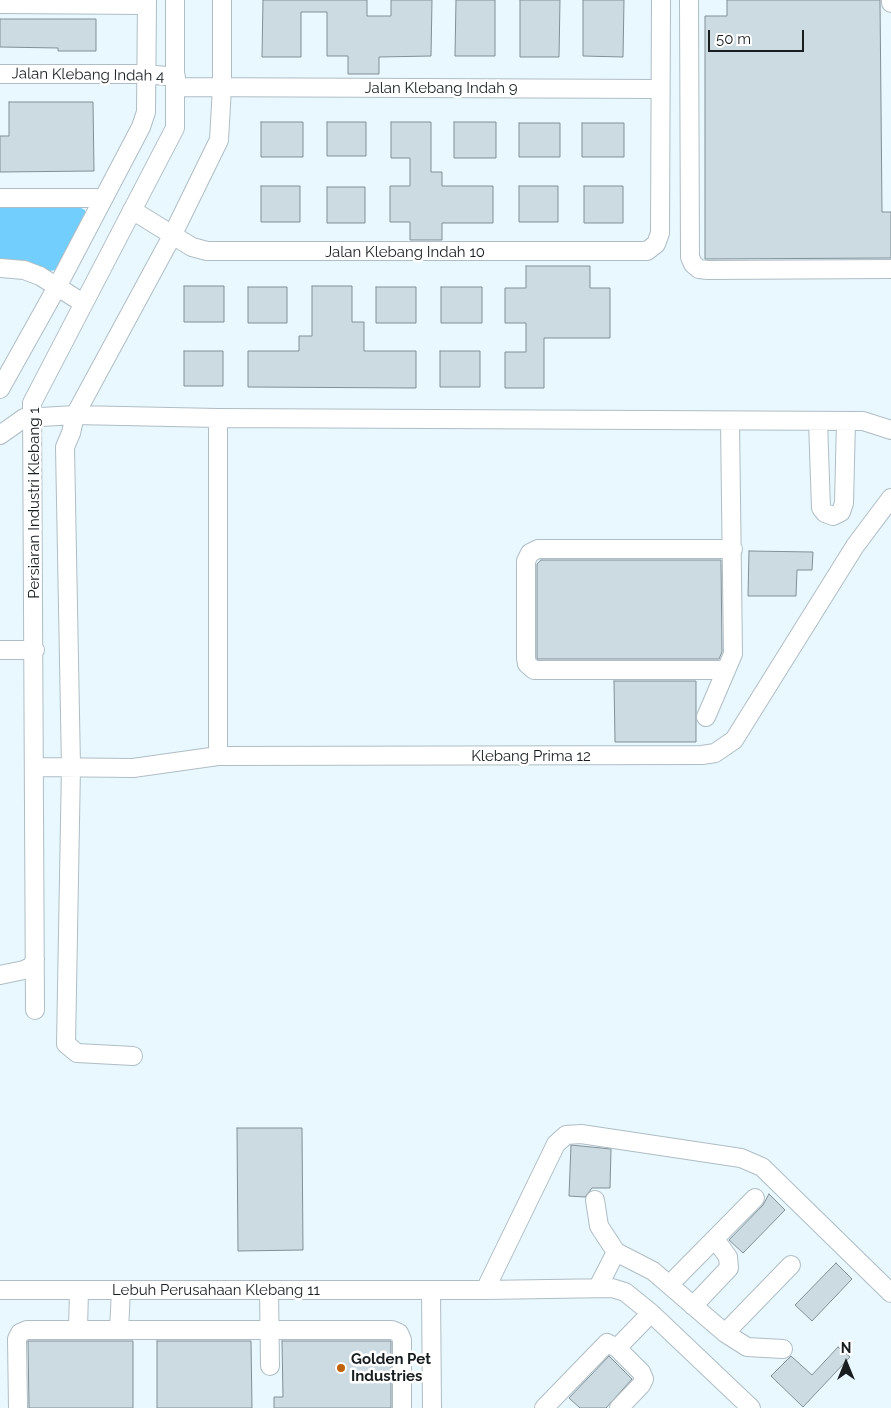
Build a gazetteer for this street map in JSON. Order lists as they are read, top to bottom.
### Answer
{
  "streets": {
    "street": [
      "Jalan Klebang Indah 4",
      "Jalan Klebang Indah 9",
      "Jalan Klebang Indah 10",
      "Persiaran Industri Klebang 1",
      "Klebang Prima 12",
      "Lebuh Perusahaan Klebang 11"
    ]
  },
  "crossings": [
    ["Jalan Klebang Indah 4", "Jalan Klebang Indah 9"],
    ["Jalan Klebang Indah 4", "Persiaran Industri Klebang 1"],
    ["Jalan Klebang Indah 9", "Jalan Klebang Indah 10"],
    ["Jalan Klebang Indah 10", "Persiaran Industri Klebang 1"],
    ["Persiaran Industri Klebang 1", "Klebang Prima 12"]
  ],
  "places": ["Golden Pet Industries"],
  "scale_bar": "50 m",
  "north": "top"
}
